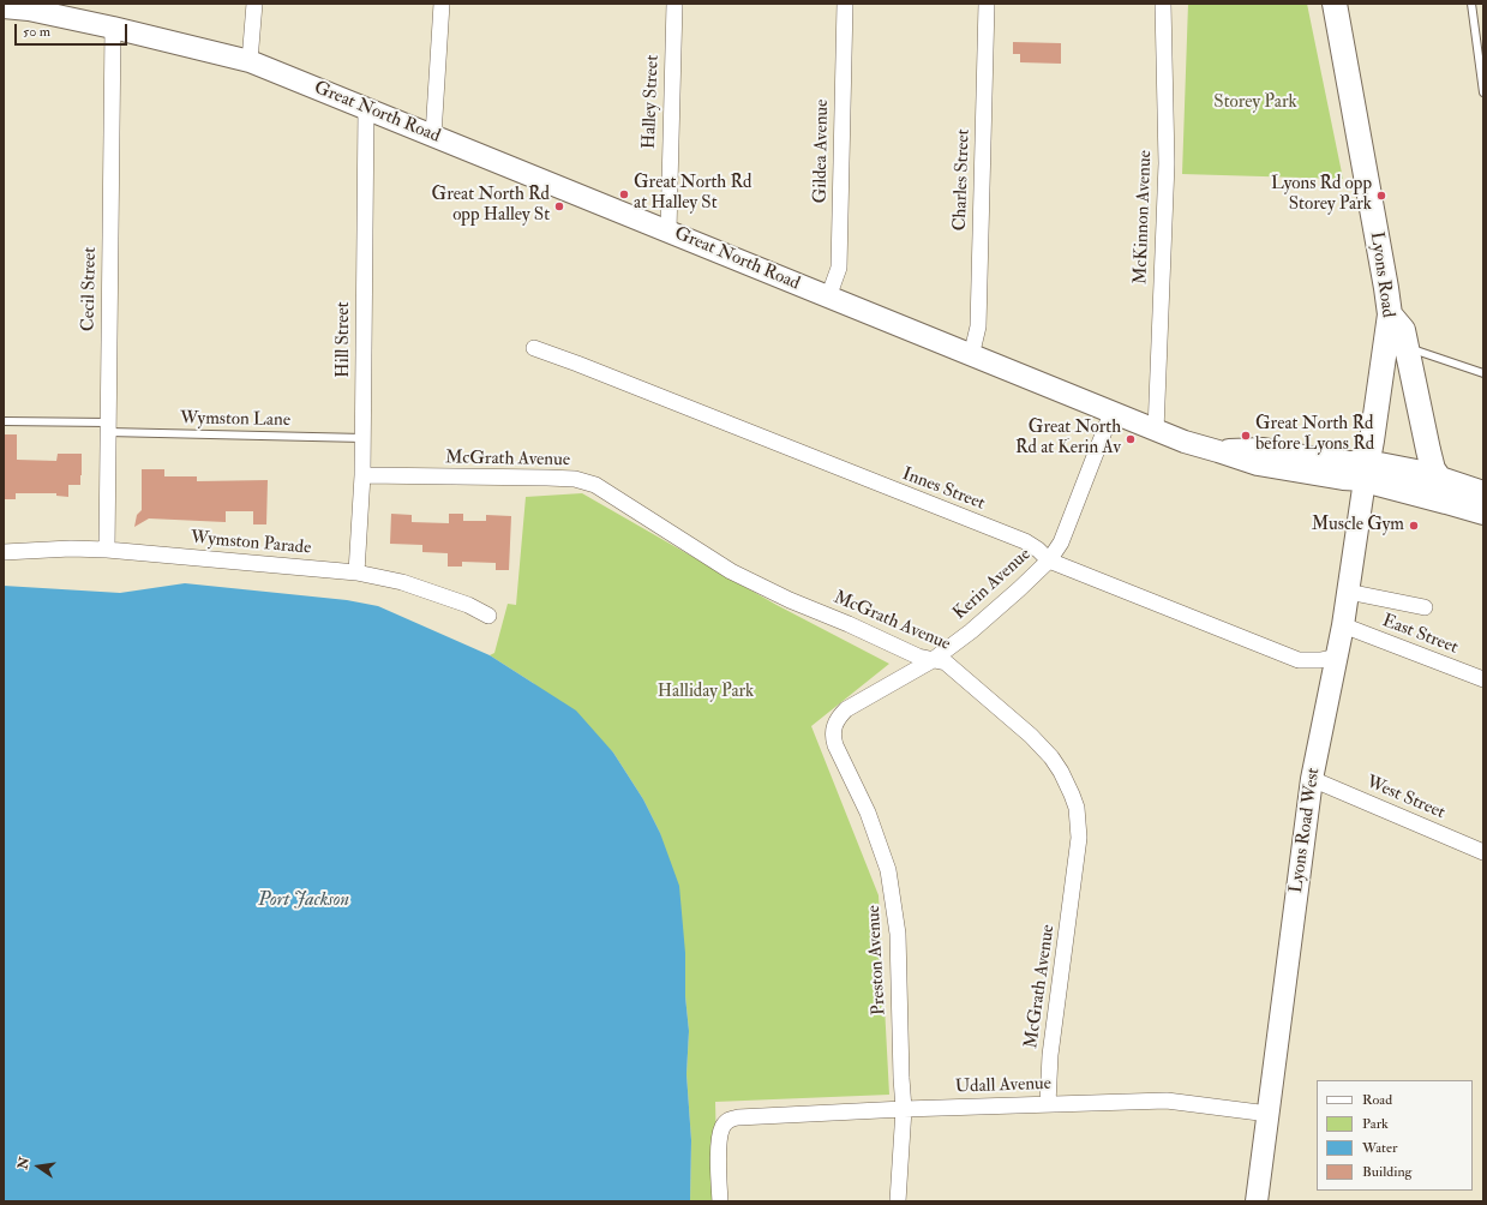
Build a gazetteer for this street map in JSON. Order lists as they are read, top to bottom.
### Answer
{
  "streets": {
    "main road": ["Great North Road", "Lyons Road", "Lyons Road West"],
    "street": [
      "Halley Street",
      "Gildea Avenue",
      "Charles Street",
      "McKinnon Avenue",
      "Cecil Street",
      "Hill Street",
      "McGrath Avenue",
      "Innes Street",
      "Wymston Parade",
      "Kerin Avenue",
      "East Street",
      "West Street",
      "Preston Avenue",
      "Udall Avenue"
    ],
    "lane": ["Wymston Lane"]
  },
  "crossings": [
    ["Halley Street", "Great North Road"],
    ["Great North Road", "Gildea Avenue"],
    ["Great North Road", "Charles Street"],
    ["Great North Road", "McKinnon Avenue"],
    ["Great North Road", "Lyons Road"],
    ["Great North Road", "Cecil Street"],
    ["Great North Road", "Hill Street"],
    ["Great North Road", "Kerin Avenue"],
    ["Great North Road", "Lyons Road West"],
    ["Lyons Road", "Lyons Road West"],
    ["Cecil Street", "Wymston Lane"],
    ["Cecil Street", "Wymston Parade"],
    ["Hill Street", "Wymston Lane"],
    ["Hill Street", "McGrath Avenue"],
    ["Hill Street", "Wymston Parade"],
    ["McGrath Avenue", "Kerin Avenue"],
    ["McGrath Avenue", "Udall Avenue"],
    ["Innes Street", "Kerin Avenue"],
    ["Innes Street", "Lyons Road West"],
    ["Kerin Avenue", "Preston Avenue"],
    ["East Street", "Lyons Road West"],
    ["West Street", "Lyons Road West"],
    ["Lyons Road West", "Udall Avenue"],
    ["Preston Avenue", "Udall Avenue"]
  ],
  "water": ["Port Jackson"],
  "parks": ["Storey Park", "Halliday Park"],
  "places": [
    "Great North Rd at Halley St",
    "Lyons Rd opp Storey Park",
    "Great North Rd opp Halley St",
    "Great North Rd before Lyons Rd",
    "Great North Rd at Kerin Av",
    "Muscle Gym"
  ],
  "legend": [
    "Road",
    "Park",
    "Water",
    "Building"
  ],
  "scale_bar": "50 m",
  "north": "left"
}
